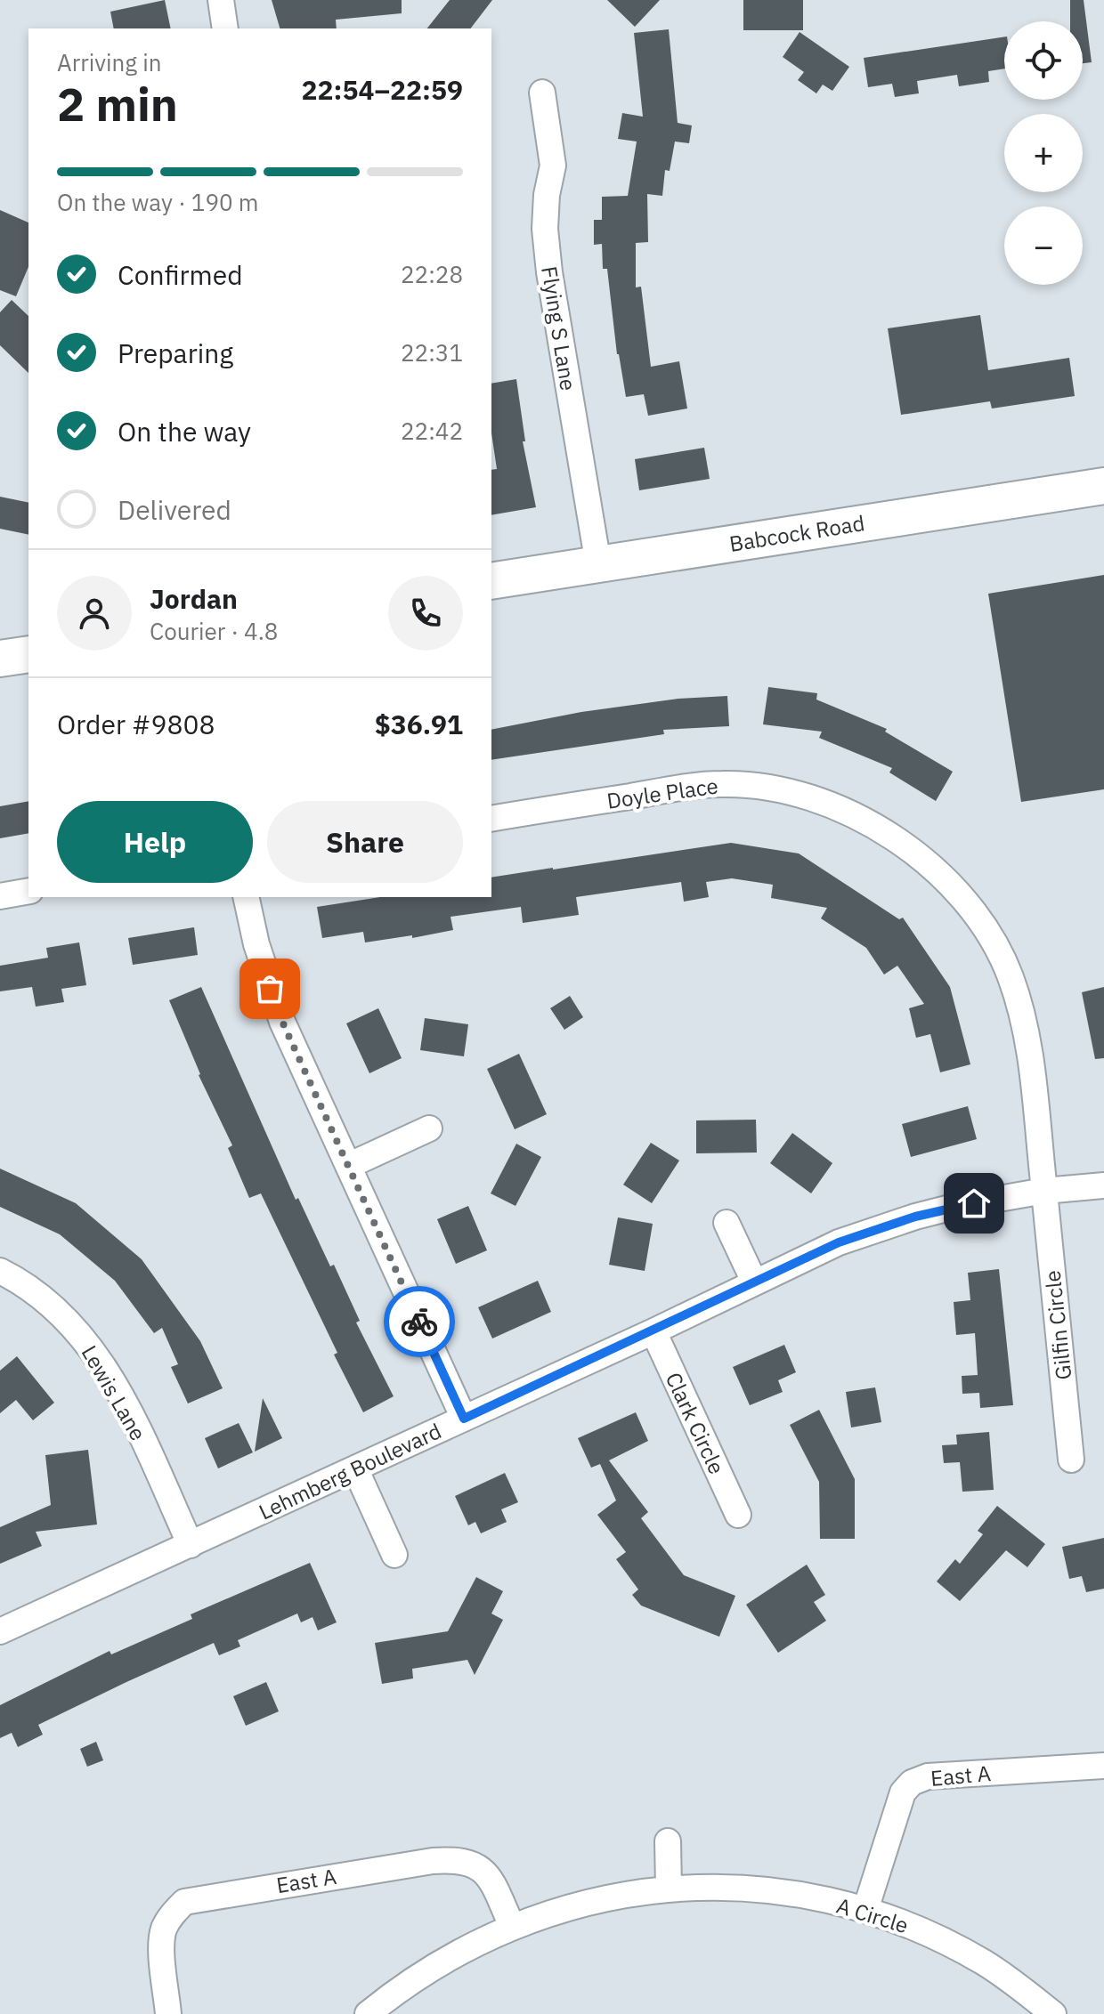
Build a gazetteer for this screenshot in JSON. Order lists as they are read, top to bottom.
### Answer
{
  "streets": {
    "street": [
      "Flying S Lane",
      "Babcock Road",
      "Doyle Place",
      "Gilfin Circle",
      "Lewis Lane",
      "Clark Circle",
      "Lehmberg Boulevard",
      "East A",
      "A Circle"
    ]
  },
  "crossings": [
    ["Flying S Lane", "Babcock Road"],
    ["Doyle Place", "Gilfin Circle"],
    ["Doyle Place", "Lehmberg Boulevard"],
    ["Gilfin Circle", "Lehmberg Boulevard"],
    ["Lewis Lane", "Lehmberg Boulevard"],
    ["Clark Circle", "Lehmberg Boulevard"],
    ["East A", "A Circle"]
  ],
  "page": {
    "map_buttons": ["+", "−"],
    "heading": ["2 min", "Arriving in", "22:54–22:59"],
    "panel": [
      "Jordan",
      "Courier · 4.8",
      "Order #9808",
      "$36.91"
    ],
    "bar": "On the way · 190 m",
    "list": [
      ["Confirmed", "22:28"],
      ["Preparing", "22:31"],
      ["On the way", "22:42"],
      "Delivered"
    ],
    "buttons": ["Help", "Share"]
  }
}
